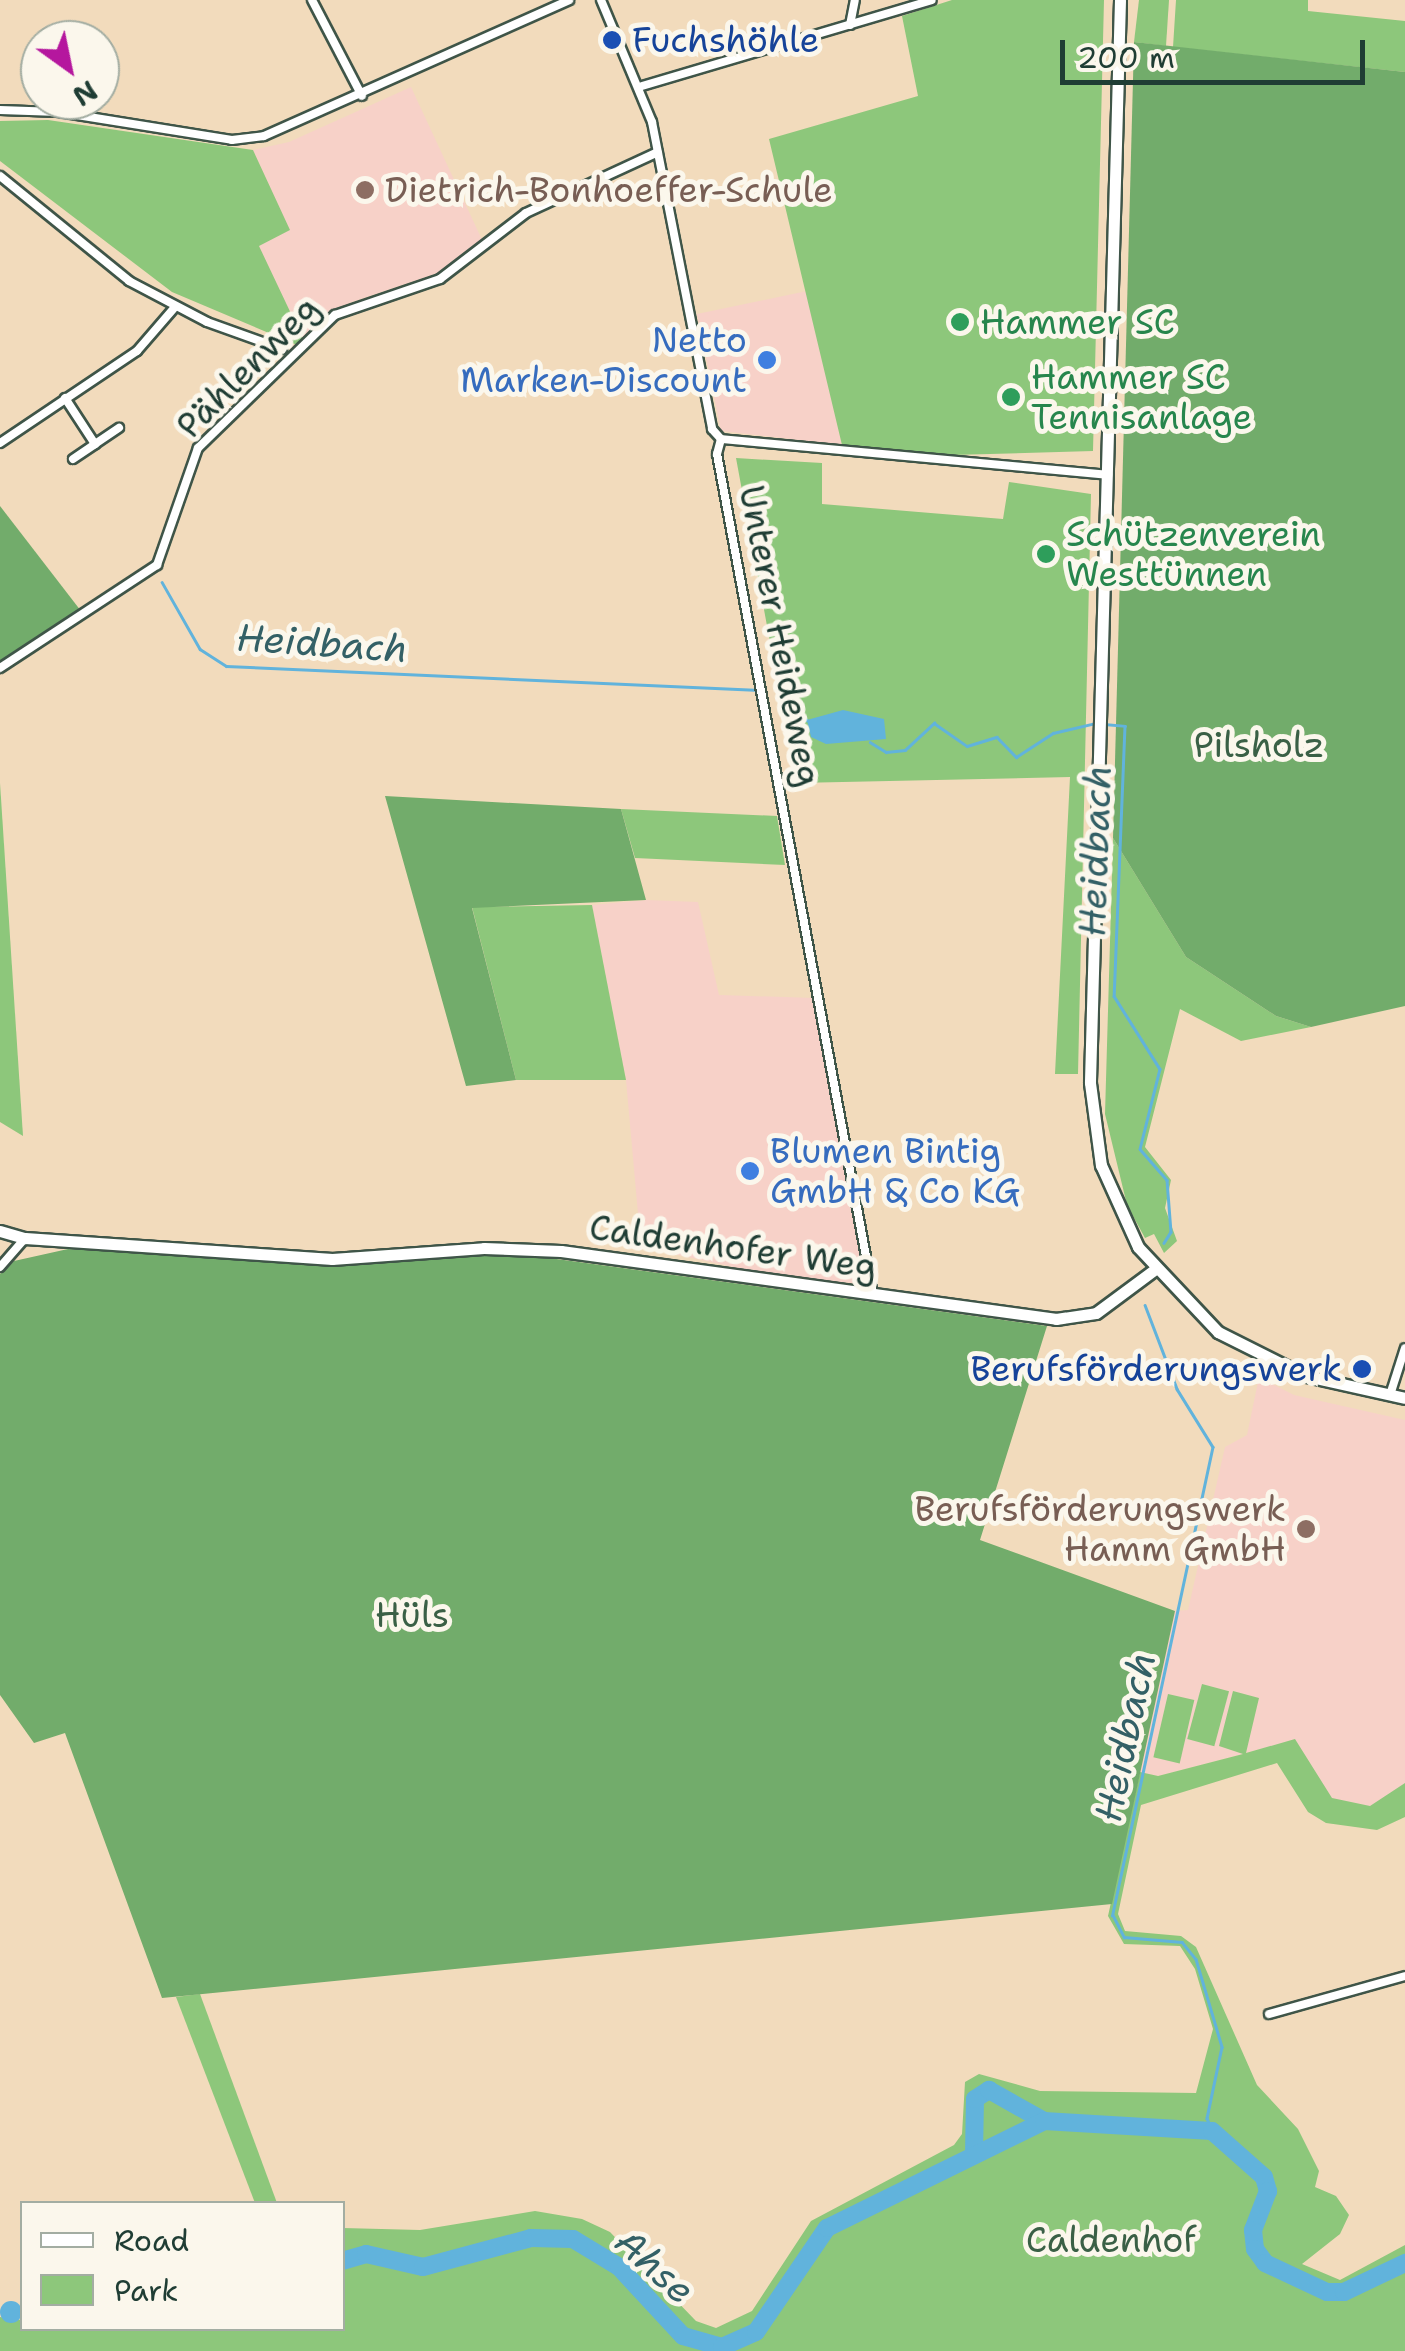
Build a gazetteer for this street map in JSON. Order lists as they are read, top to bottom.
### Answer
{
  "streets": {
    "main road": ["Caldenhofer Weg"],
    "street": ["Pählenweg", "Unterer Heideweg"]
  },
  "crossings": [
    ["Pählenweg", "Unterer Heideweg"],
    ["Unterer Heideweg", "Caldenhofer Weg"]
  ],
  "water": ["Heidbach", "Ahse"],
  "parks": ["Pilsholz", "Hüls", "Caldenhof"],
  "places": [
    "Fuchshöhle",
    "Dietrich-Bonhoeffer-Schule",
    "Hammer SC",
    "Netto Marken-Discount",
    "Hammer SC Tennisanlage",
    "Schützenverein Westtünnen",
    "Blumen Bintig GmbH & Co KG",
    "Berufsförderungswerk",
    "Berufsförderungswerk Hamm GmbH"
  ],
  "legend": ["Road", "Park"],
  "scale_bar": "200 m",
  "north": "bottom right"
}
